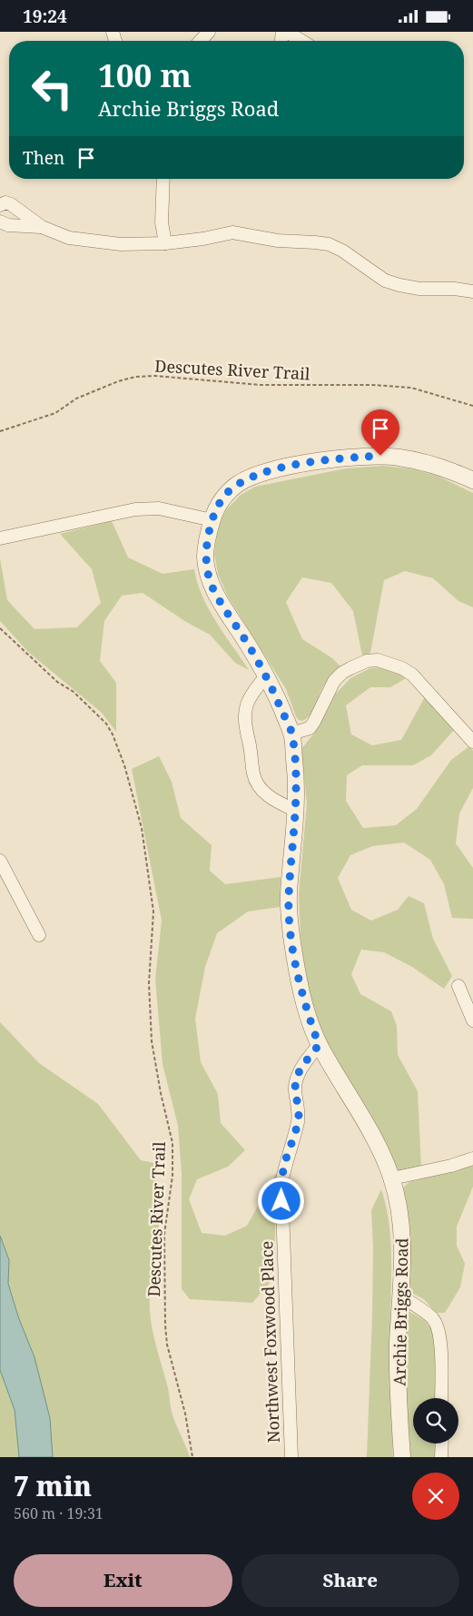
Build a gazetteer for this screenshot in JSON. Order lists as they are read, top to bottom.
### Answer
{
  "streets": {
    "street": ["Archie Briggs Road", "Northwest Foxwood Place"],
    "path": ["Descutes River Trail"]
  },
  "crossings": [
    ["Archie Briggs Road", "Northwest Foxwood Place"]
  ],
  "page": {
    "status": "19:24",
    "turn": ["100 m", "Archie Briggs Road"],
    "then": "Then",
    "heading": ["7 min", "560 m · 19:31"],
    "buttons": ["Exit", "Share"]
  }
}
